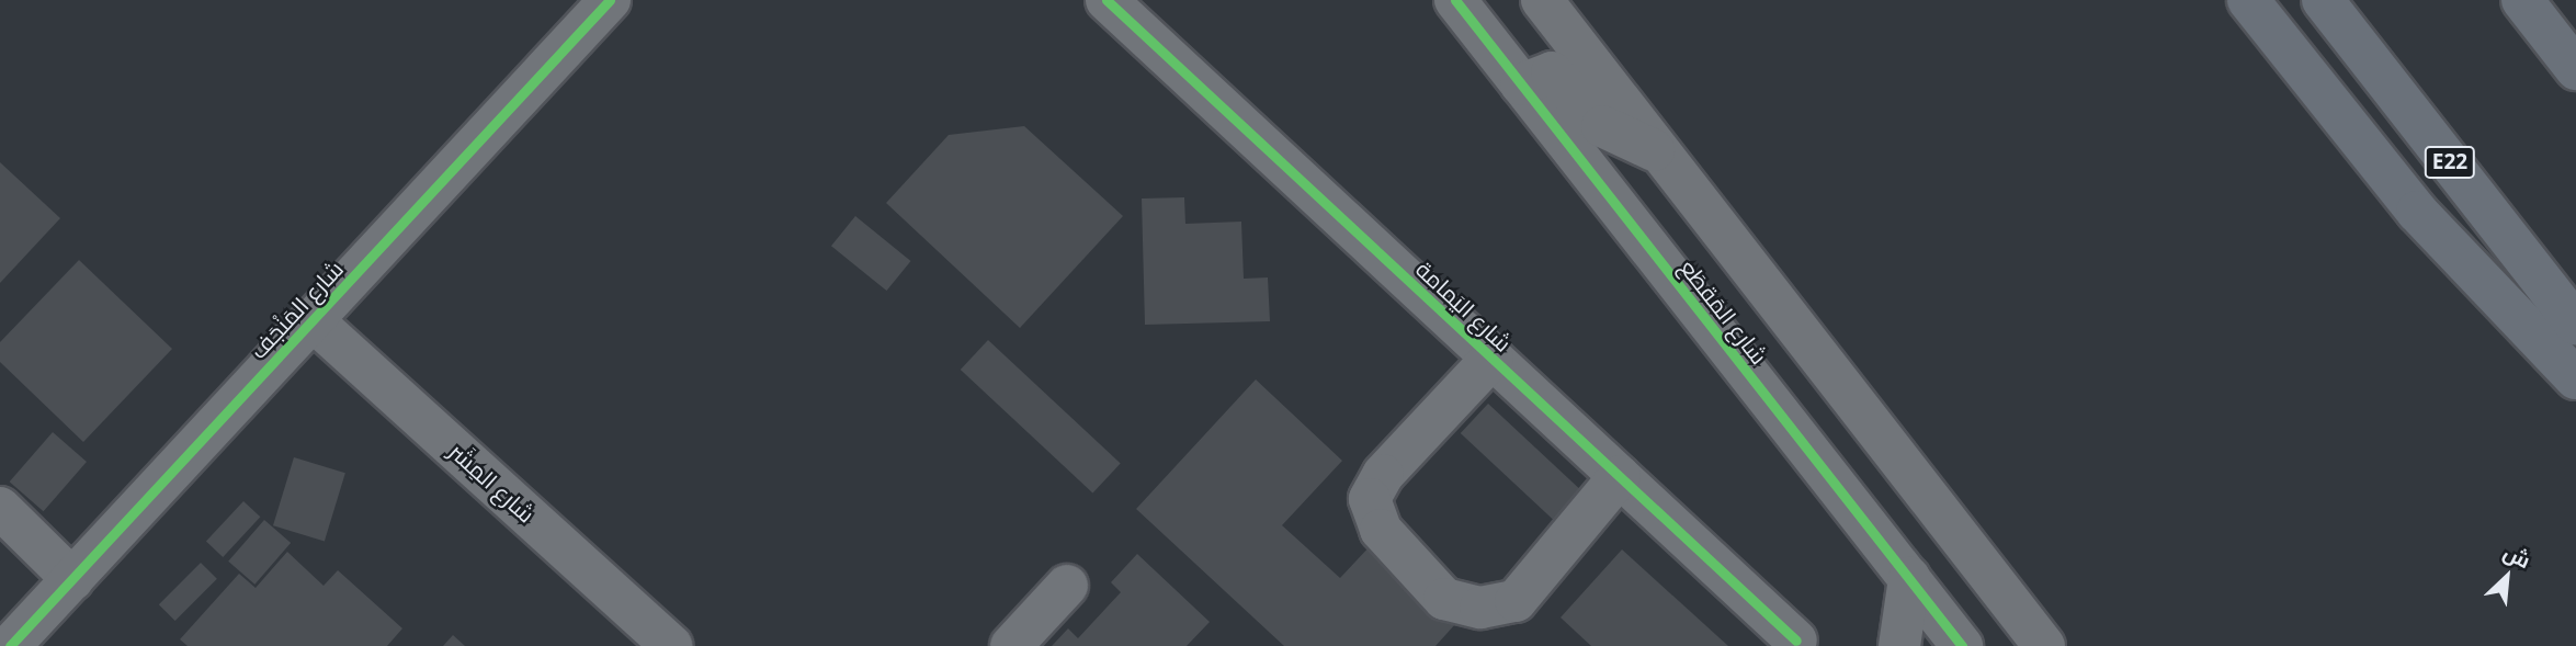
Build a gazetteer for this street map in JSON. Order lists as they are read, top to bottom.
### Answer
{
  "streets": {
    "highway": ["E22"],
    "street": [
      "شارع اليَمامة",
      "شارع المَنْجَف",
      "شارع المَقطَع",
      "شارع المِشَر"
    ]
  },
  "crossings": [
    ["شارع المَنْجَف", "شارع المِشَر"]
  ],
  "north": "top right"
}
